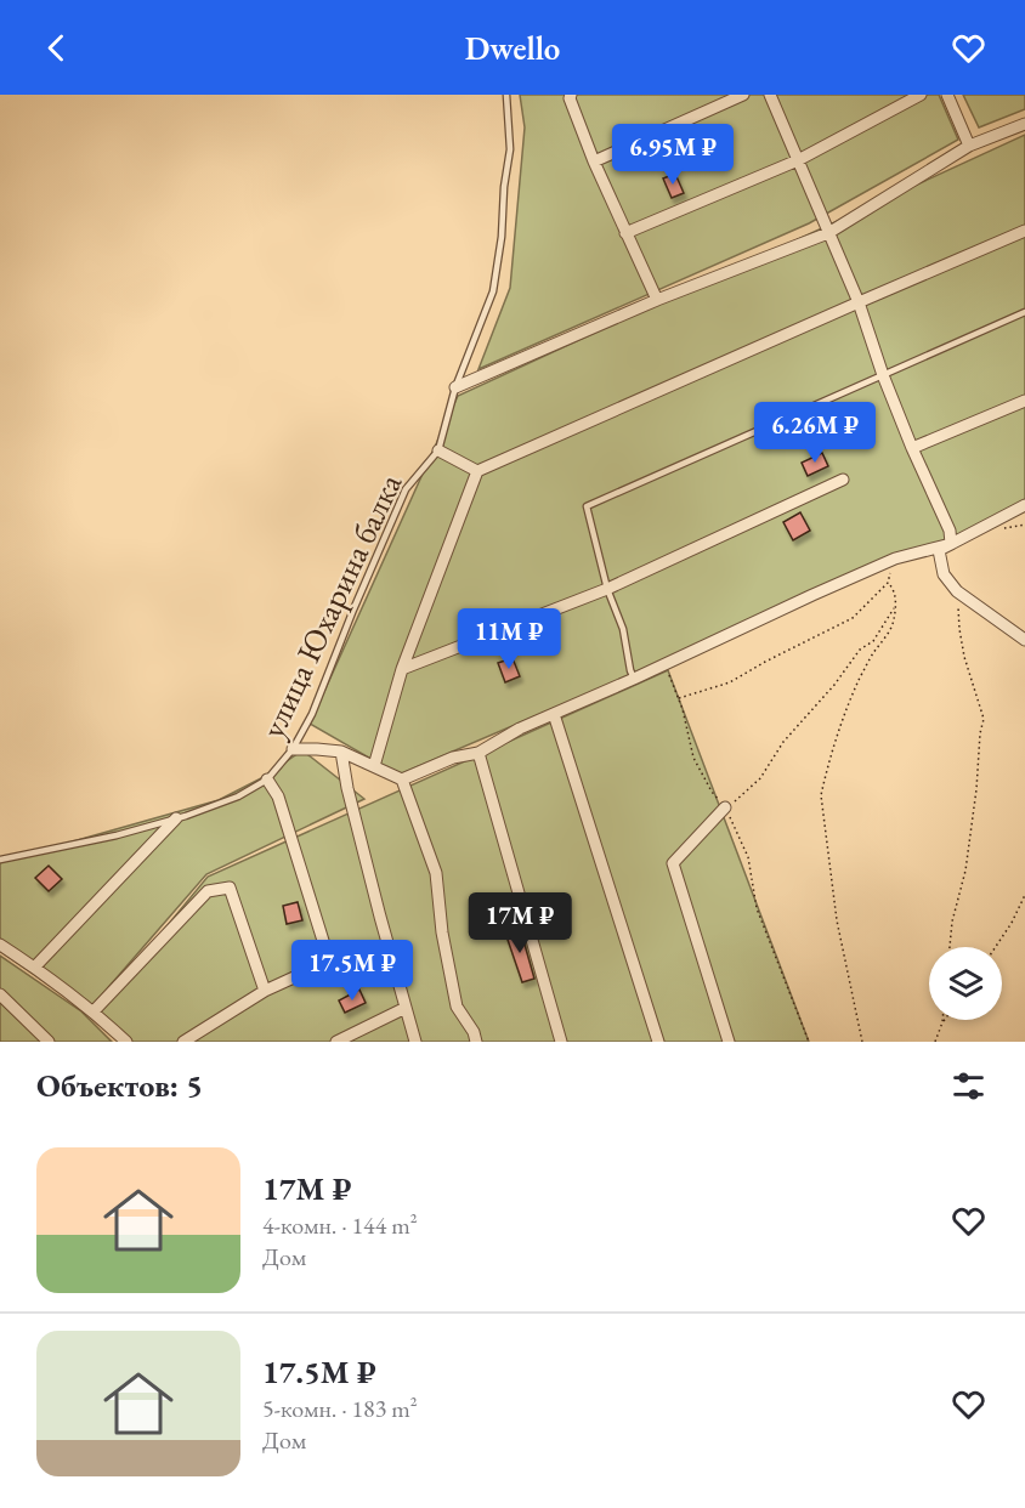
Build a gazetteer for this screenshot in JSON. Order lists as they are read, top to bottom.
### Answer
{
  "streets": {
    "lane": ["улица Юхарина балка"]
  },
  "page": {
    "header": "Dwello",
    "price": [
      "6.95M ₽",
      "6.26M ₽",
      "11M ₽",
      "17M ₽",
      "17.5M ₽"
    ],
    "heading": "Объектов: 5",
    "list": [
      {
        "name": "17M ₽",
        "note": "4-комн. · 144 m² · Дом"
      },
      {
        "name": "17.5M ₽",
        "note": "5-комн. · 183 m² · Дом"
      }
    ]
  }
}
